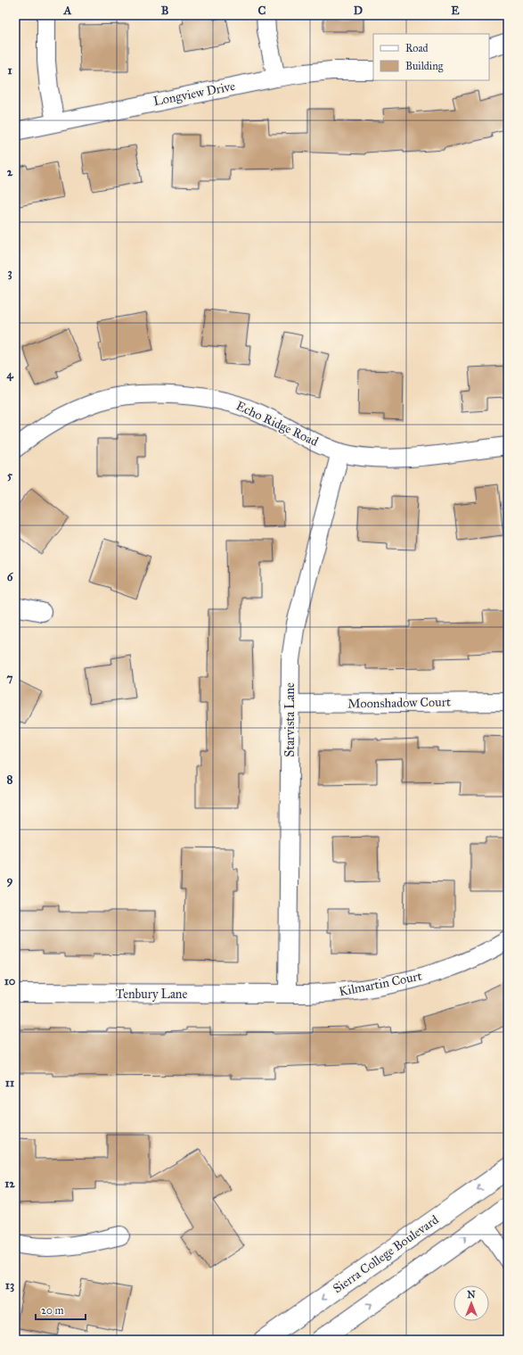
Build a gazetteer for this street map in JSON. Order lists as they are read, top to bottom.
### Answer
{
  "streets": {
    "main road": ["Sierra College Boulevard"],
    "street": [
      "Longview Drive",
      "Echo Ridge Road",
      "Moonshadow Court",
      "Starvista Lane",
      "Kilmartin Court",
      "Tenbury Lane"
    ]
  },
  "crossings": [
    ["Echo Ridge Road", "Starvista Lane"],
    ["Moonshadow Court", "Starvista Lane"],
    ["Starvista Lane", "Kilmartin Court"],
    ["Starvista Lane", "Tenbury Lane"],
    ["Kilmartin Court", "Tenbury Lane"]
  ],
  "legend": ["Road", "Building"],
  "scale_bar": "20 m",
  "north": "top",
  "grid": {
    "columns": [
      "A",
      "B",
      "C",
      "D",
      "E"
    ],
    "rows": [
      "1",
      "2",
      "3",
      "4",
      "5",
      "6",
      "7",
      "8",
      "9",
      "10",
      "11",
      "12",
      "13"
    ]
  }
}
